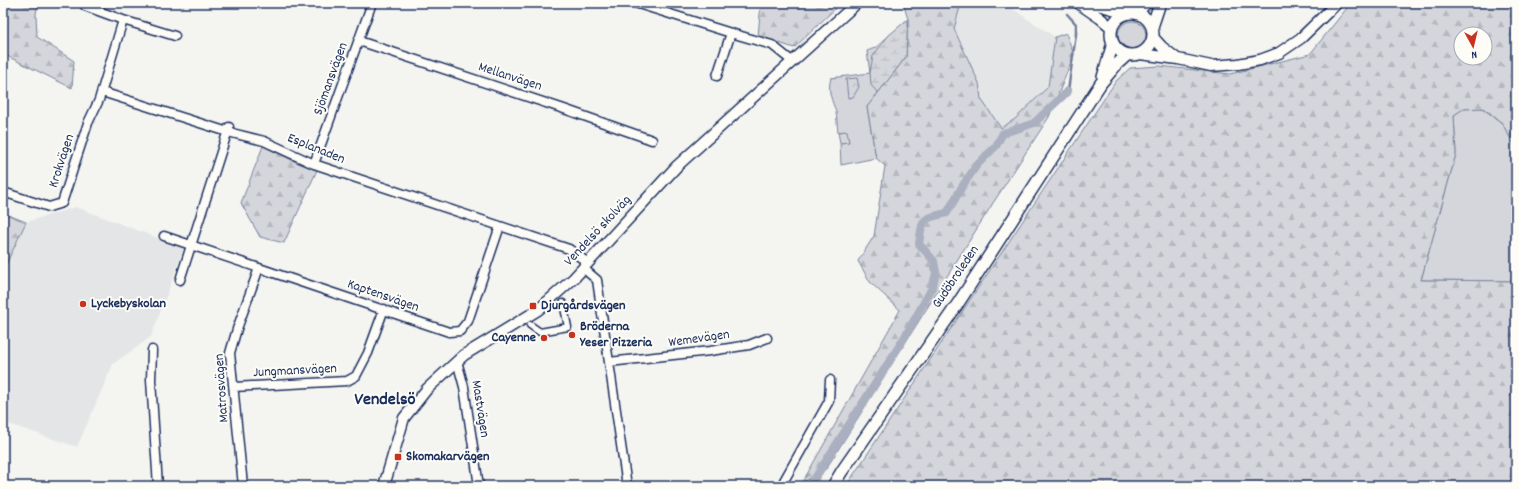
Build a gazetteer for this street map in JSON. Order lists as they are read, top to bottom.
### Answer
{
  "streets": {
    "main road": ["Gudöbroleden"],
    "street": [
      "Mellanvägen",
      "Sjömansvägen",
      "Esplanaden",
      "Krokvägen",
      "Vendelsö skolväg",
      "Kaptensvägen",
      "Wemevägen",
      "Jungmansvägen",
      "Matrosvägen",
      "Mastvägen"
    ]
  },
  "crossings": [
    ["Mellanvägen", "Sjömansvägen"],
    ["Sjömansvägen", "Esplanaden"],
    ["Esplanaden", "Krokvägen"],
    ["Esplanaden", "Vendelsö skolväg"],
    ["Esplanaden", "Kaptensvägen"],
    ["Vendelsö skolväg", "Mastvägen"],
    ["Kaptensvägen", "Jungmansvägen"],
    ["Kaptensvägen", "Matrosvägen"],
    ["Jungmansvägen", "Matrosvägen"]
  ],
  "districts": ["Vendelsö"],
  "places": {
    "other": ["Lyckebyskolan", "Bröderna Yeser Pizzeria", "Cayenne"],
    "transit": ["Djurgårdsvägen", "Skomakarvägen"]
  },
  "north": "bottom"
}
